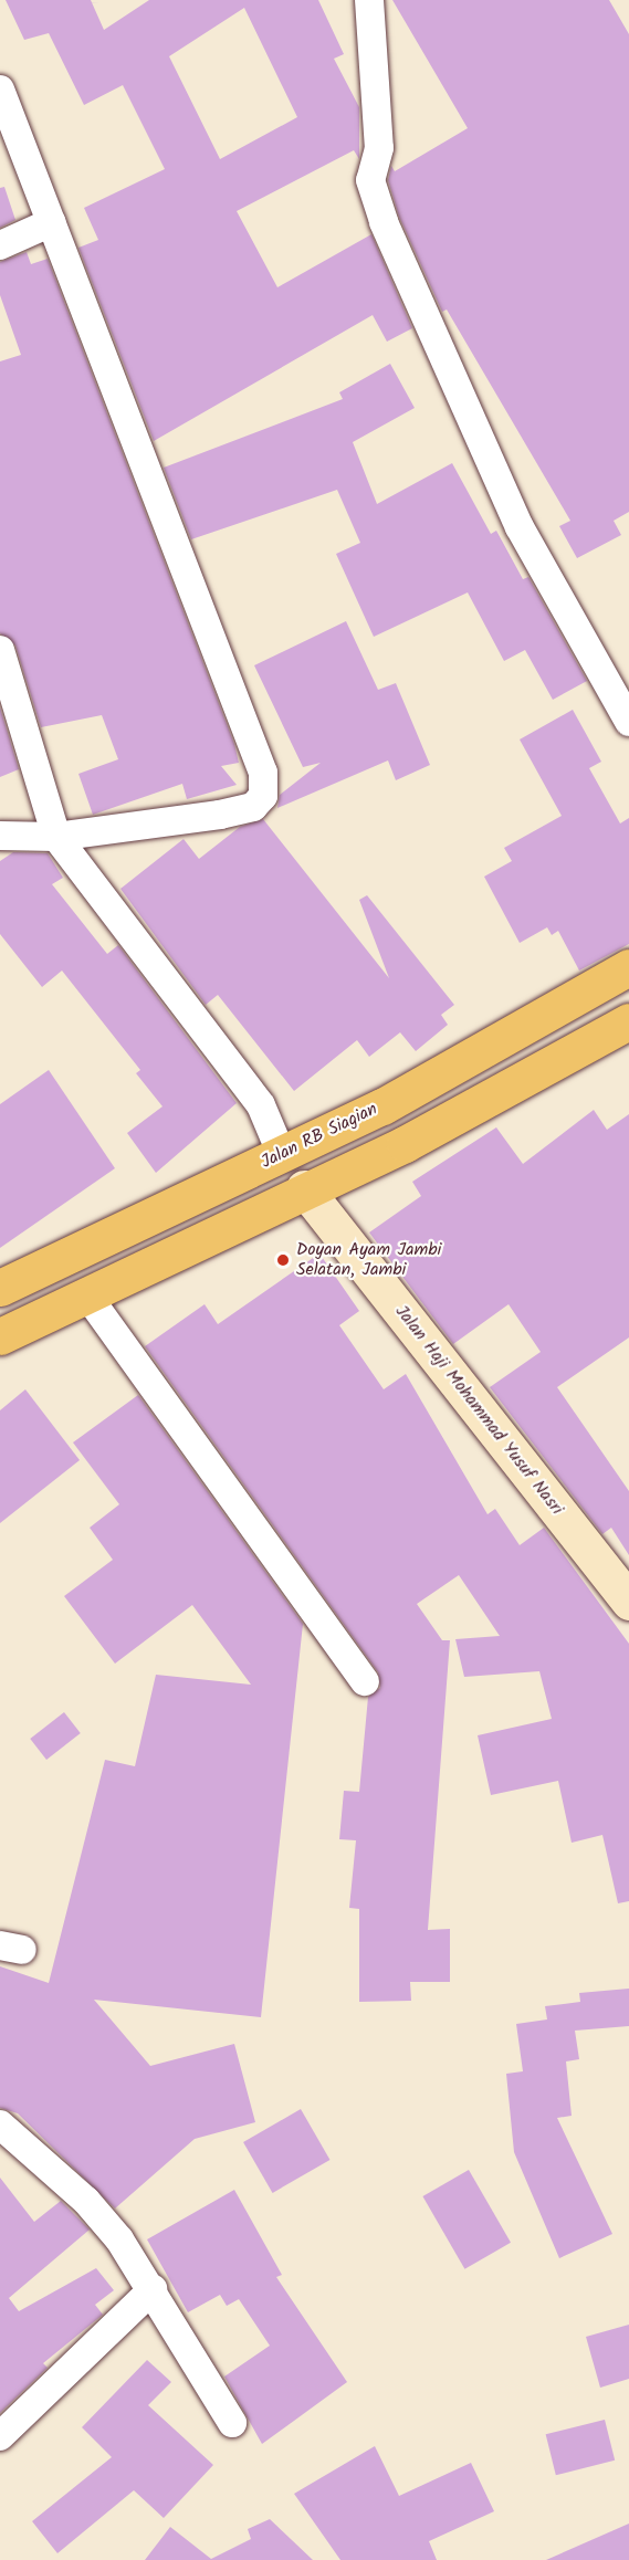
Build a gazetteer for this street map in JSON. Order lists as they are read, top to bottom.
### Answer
{
  "streets": {
    "highway": ["Jalan RB Siagian"],
    "street": ["Jalan Haji Mohammad Yusuf Nasri"]
  },
  "places": ["Doyan Ayam Jambi Selatan, Jambi"]
}
